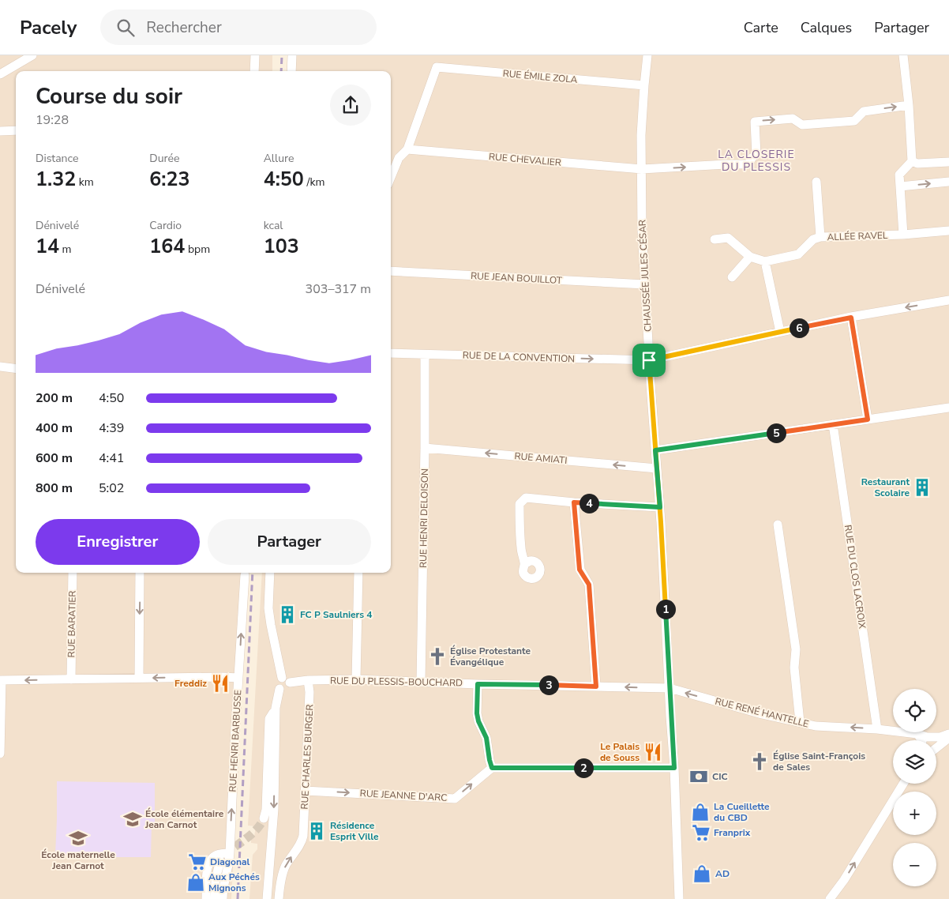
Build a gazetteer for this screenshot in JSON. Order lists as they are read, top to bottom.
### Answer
{
  "streets": {
    "street": [
      "RUE ÉMILE ZOLA",
      "RUE CHEVALIER",
      "ALLÉE RAVEL",
      "CHAUSSÉE JULES CÉSAR",
      "RUE JEAN BOUILLOT",
      "RUE DE LA CONVENTION",
      "RUE AMIATI",
      "RUE HENRI DELOISON",
      "RUE DU CLOS LACROIX",
      "RUE BARATIER",
      "RUE DU PLESSIS-BOUCHARD",
      "RUE RENÉ HANTELLE",
      "RUE HENRI BARBUSSE",
      "RUE CHARLES BURGER",
      "RUE JEANNE D'ARC"
    ]
  },
  "crossings": [
    ["RUE ÉMILE ZOLA", "RUE CHEVALIER"],
    ["RUE ÉMILE ZOLA", "CHAUSSÉE JULES CÉSAR"],
    ["RUE CHEVALIER", "CHAUSSÉE JULES CÉSAR"],
    ["CHAUSSÉE JULES CÉSAR", "RUE JEAN BOUILLOT"],
    ["CHAUSSÉE JULES CÉSAR", "RUE DE LA CONVENTION"],
    ["CHAUSSÉE JULES CÉSAR", "RUE AMIATI"],
    ["CHAUSSÉE JULES CÉSAR", "RUE DU PLESSIS-BOUCHARD"],
    ["CHAUSSÉE JULES CÉSAR", "RUE RENÉ HANTELLE"],
    ["RUE DE LA CONVENTION", "RUE HENRI DELOISON"],
    ["RUE AMIATI", "RUE HENRI DELOISON"],
    ["RUE HENRI DELOISON", "RUE DU PLESSIS-BOUCHARD"],
    ["RUE DU CLOS LACROIX", "RUE RENÉ HANTELLE"],
    ["RUE DU PLESSIS-BOUCHARD", "RUE RENÉ HANTELLE"],
    ["RUE DU PLESSIS-BOUCHARD", "RUE CHARLES BURGER"],
    ["RUE CHARLES BURGER", "RUE JEANNE D'ARC"]
  ],
  "one_way": ["RUE CHEVALIER", "RUE RENÉ HANTELLE", "RUE JEANNE D'ARC"],
  "districts": ["LA CLOSERIE DU PLESSIS"],
  "places": {
    "building": ["Restaurant Scolaire", "FC P Saulniers 4", "Résidence Esprit Ville"],
    "church": ["Église Protestante Évangélique", "Église Saint-François de Sales"],
    "restaurant": ["Freddiz", "Le Palais de Souss"],
    "bank": ["CIC"],
    "shop": ["La Cueillette du CBD", "AD", "Aux Péchés Mignons"],
    "school or university": ["École élémentaire Jean Carnot", "École maternelle Jean Carnot"],
    "supermarket": ["Franprix", "Diagonal"]
  },
  "page": {
    "header": "Pacely",
    "search": "Rechercher",
    "nav": ["Carte", "Calques", "Partager"],
    "heading": ["Course du soir", "19:28"],
    "stats": [
      ["Distance", "1.32 km"],
      ["Durée", "6:23"],
      ["Allure", "4:50 /km"],
      ["Dénivelé", "14 m"],
      ["Cardio", "164 bpm"],
      ["kcal", "103"]
    ],
    "chart": ["Dénivelé", "303–317 m"],
    "pins": [
      "6",
      "5",
      "4",
      "1",
      "3",
      "2"
    ],
    "list": [
      {
        "name": "200 m",
        "note": "4:50"
      },
      {
        "name": "400 m",
        "note": "4:39"
      },
      {
        "name": "600 m",
        "note": "4:41"
      },
      {
        "name": "800 m",
        "note": "5:02"
      }
    ],
    "buttons": ["Enregistrer", "Partager"],
    "map_buttons": ["+", "−"]
  }
}
